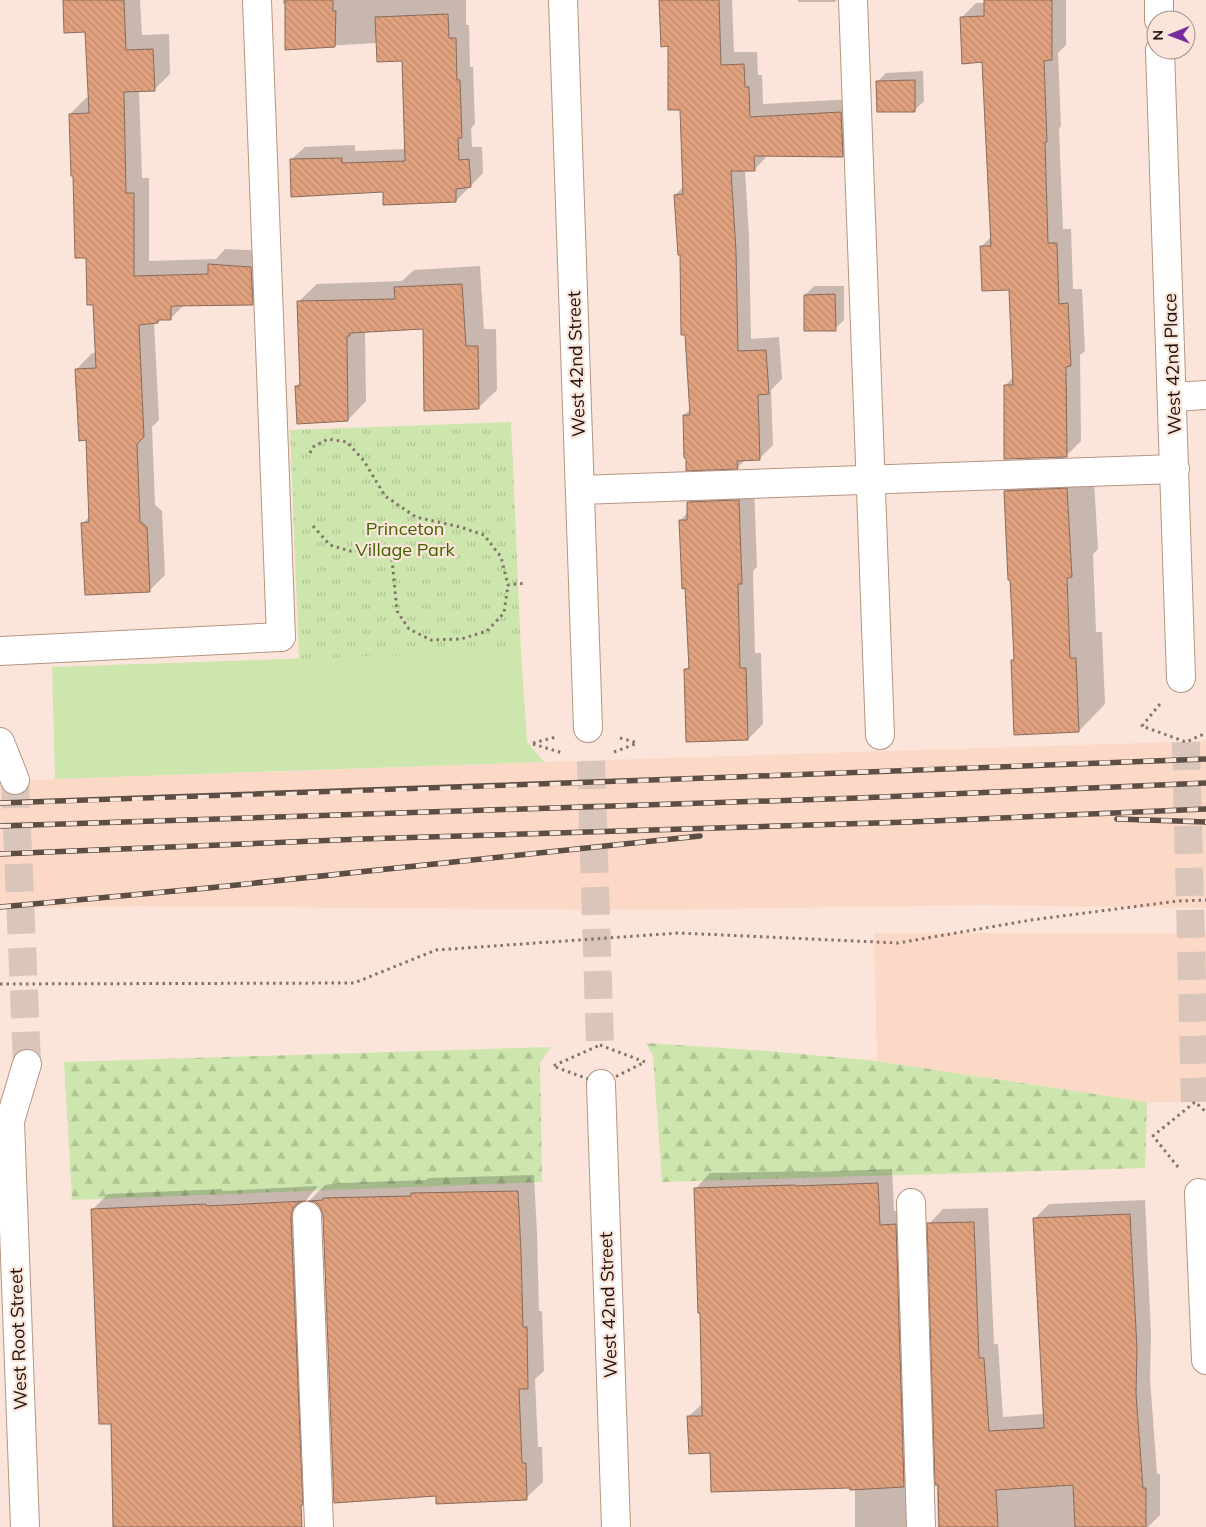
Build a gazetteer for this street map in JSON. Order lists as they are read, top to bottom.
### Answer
{
  "streets": {
    "street": ["West 42nd Street", "West 42nd Place", "West Root Street"]
  },
  "parks": ["Princeton Village Park"],
  "north": "left"
}
